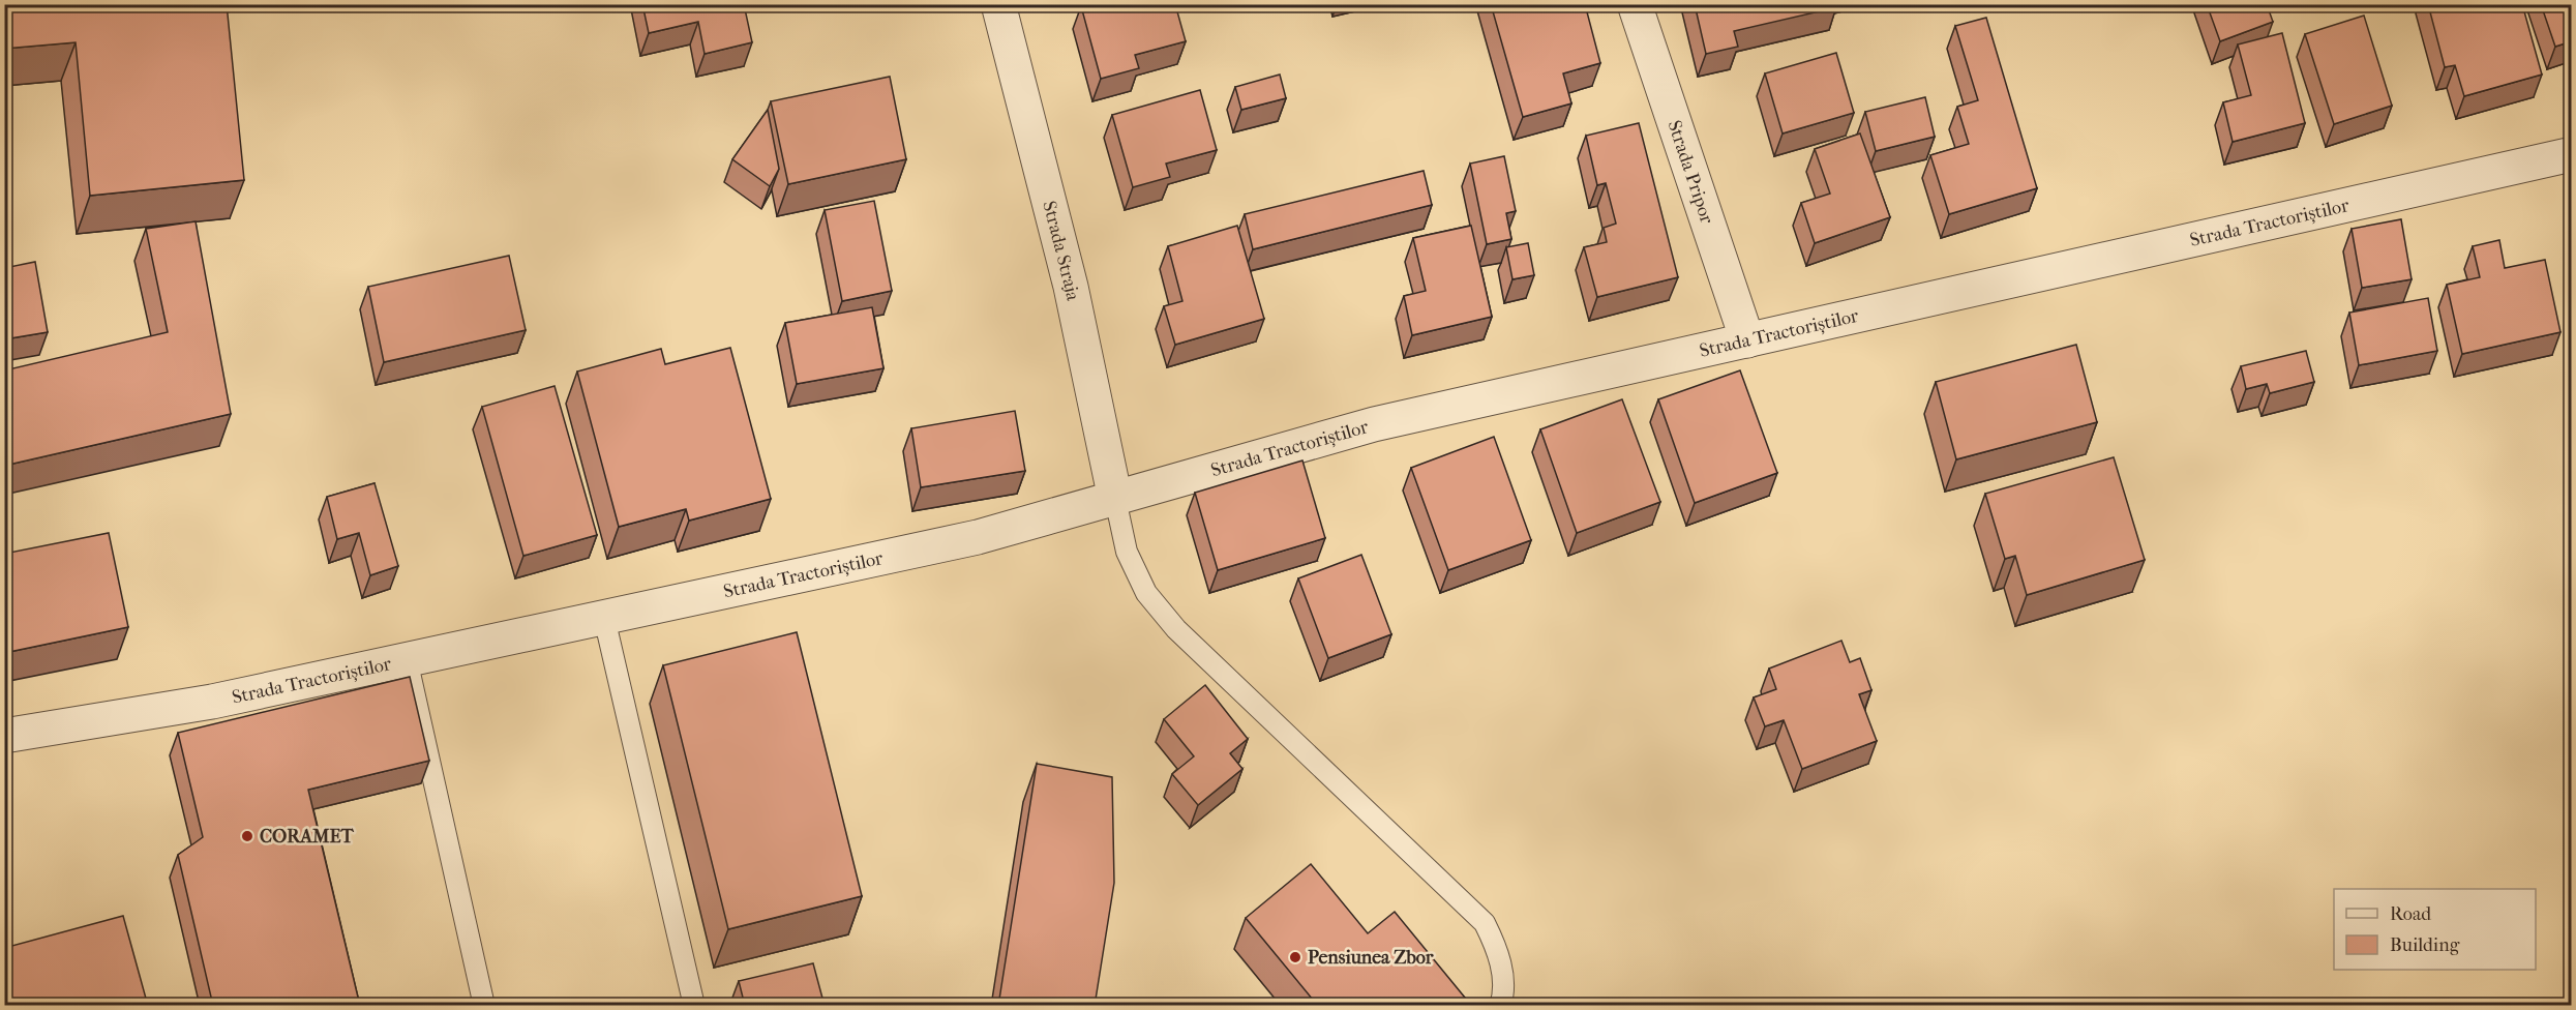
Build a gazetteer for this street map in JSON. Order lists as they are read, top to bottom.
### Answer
{
  "streets": {
    "street": ["Strada Pripor", "Strada Tractoriștilor", "Strada Straja"]
  },
  "crossings": [
    ["Strada Pripor", "Strada Tractoriștilor"],
    ["Strada Tractoriștilor", "Strada Straja"]
  ],
  "places": ["CORAMET", "Pensiunea Zbor"],
  "legend": ["Road", "Building"]
}
